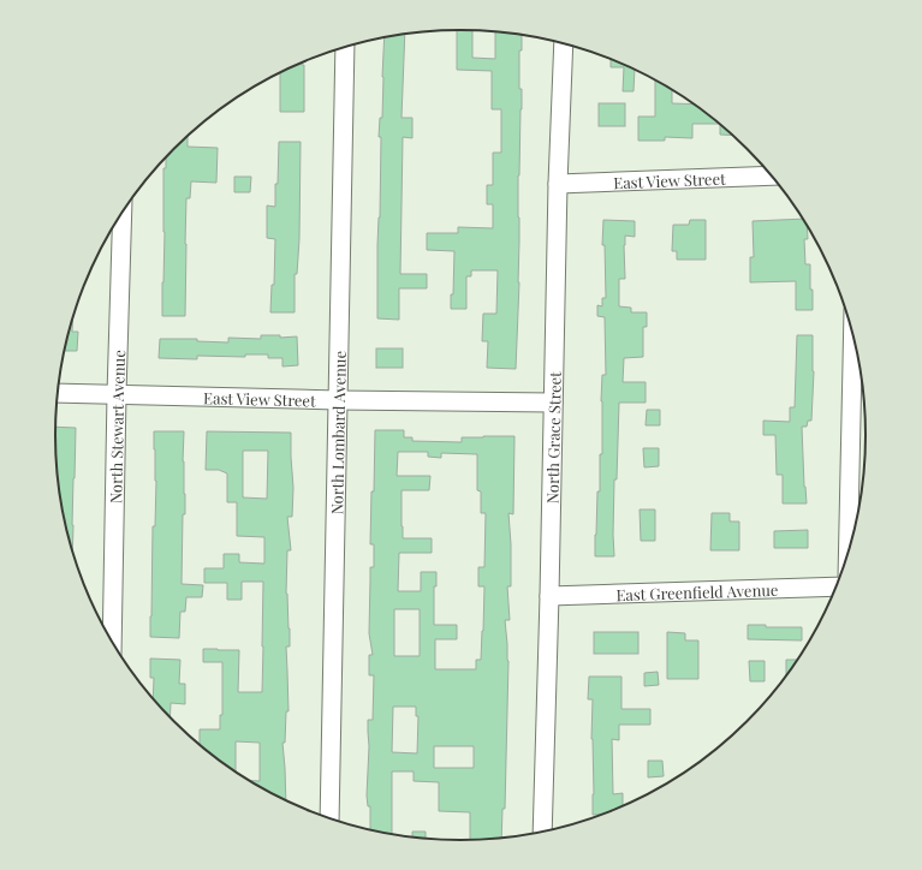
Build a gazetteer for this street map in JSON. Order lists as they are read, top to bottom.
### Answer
{
  "streets": {
    "street": [
      "East View Street",
      "North Stewart Avenue",
      "North Lombard Avenue",
      "North Grace Street",
      "East Greenfield Avenue"
    ]
  },
  "crossings": [
    ["East View Street", "North Stewart Avenue"],
    ["East View Street", "North Lombard Avenue"],
    ["East View Street", "North Grace Street"],
    ["North Grace Street", "East Greenfield Avenue"]
  ]
}
